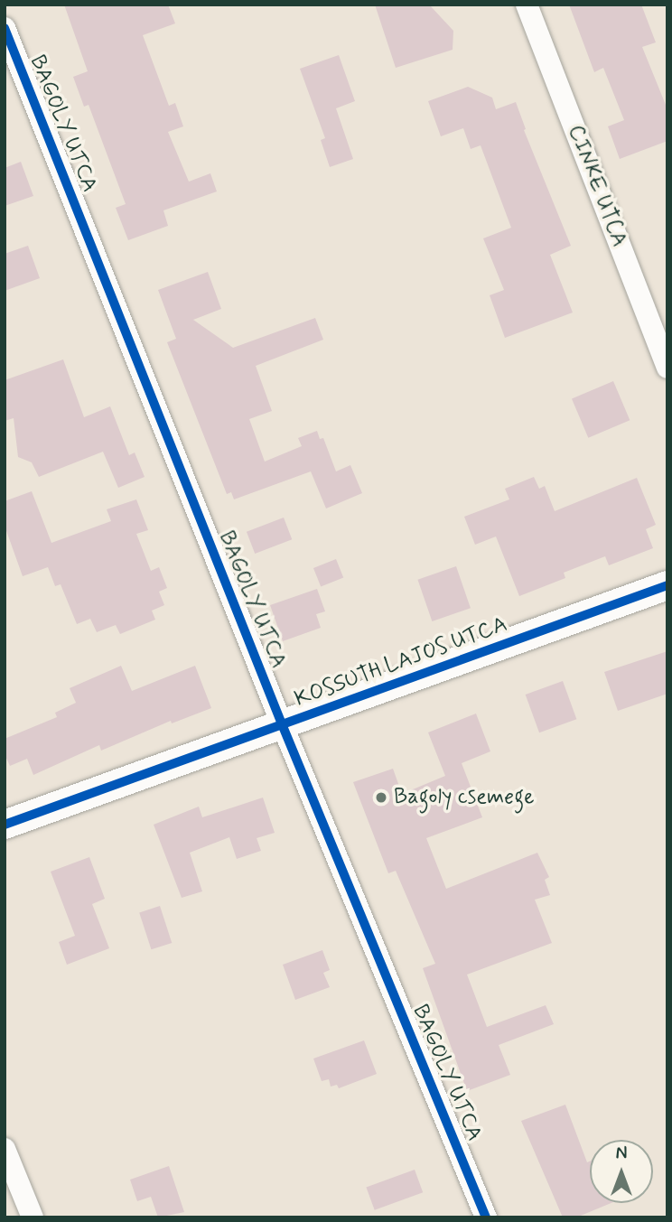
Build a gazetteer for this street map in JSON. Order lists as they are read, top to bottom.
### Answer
{
  "streets": {
    "street": ["BAGOLY UTCA", "CINKE UTCA", "KOSSUTH LAJOS UTCA"]
  },
  "crossings": [
    ["BAGOLY UTCA", "KOSSUTH LAJOS UTCA"]
  ],
  "places": ["Bagoly csemege"],
  "north": "top"
}
